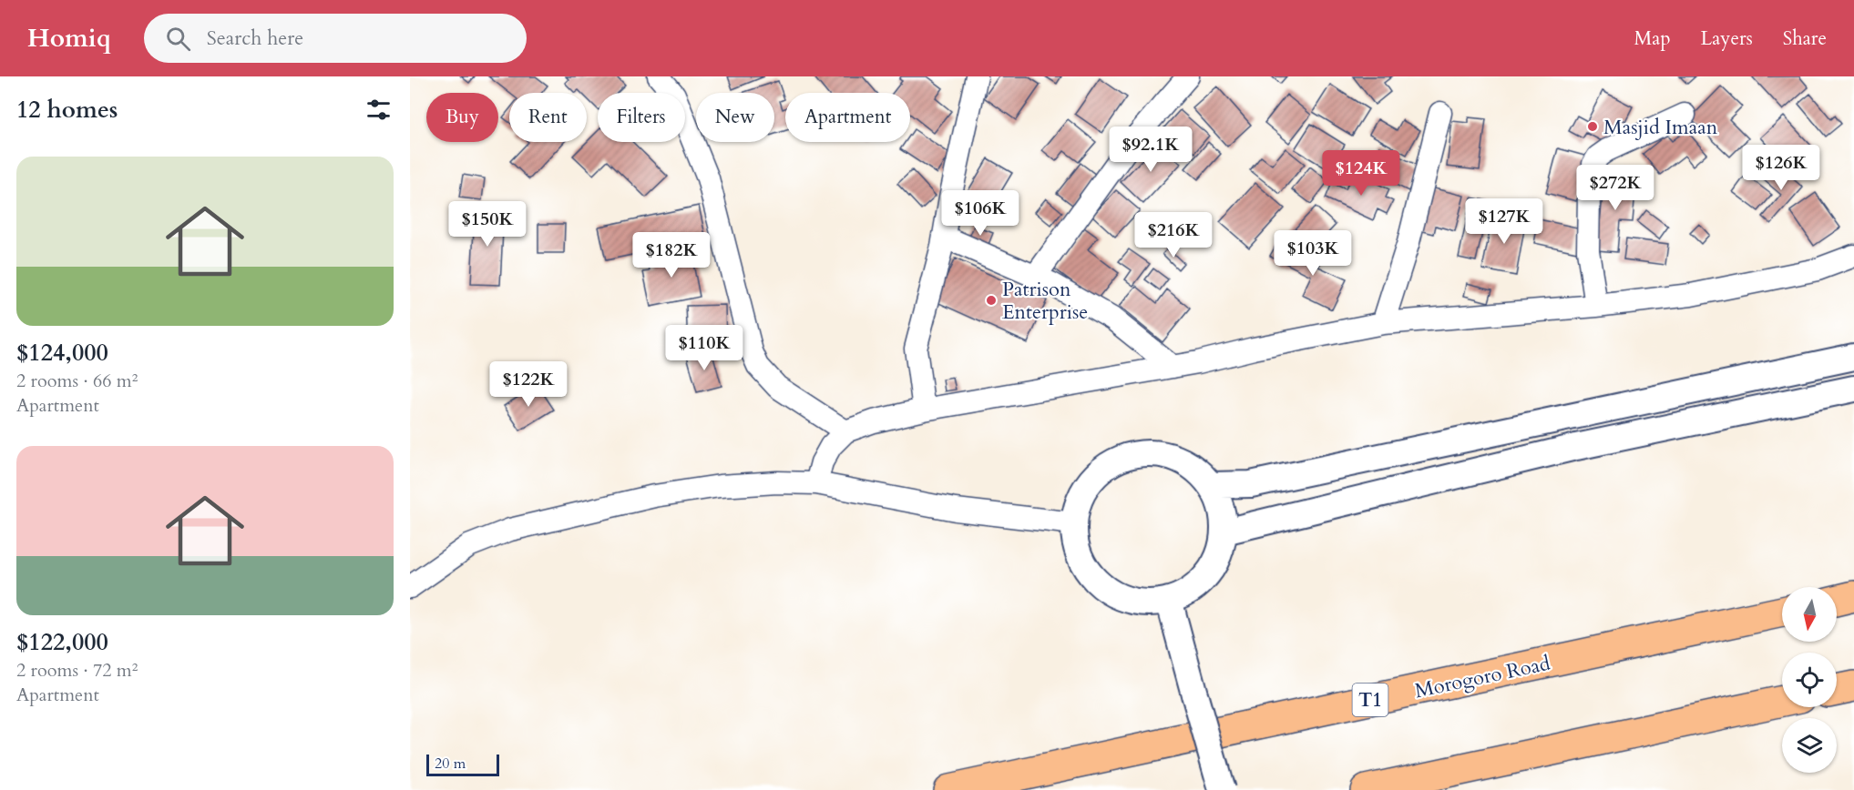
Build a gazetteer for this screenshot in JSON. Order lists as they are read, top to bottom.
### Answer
{
  "streets": {
    "highway": ["Morogoro Road", "T1"]
  },
  "places": ["Masjid Imaan", "Patrison Enterprise"],
  "scale_bar": "20 m",
  "north": "bottom",
  "page": {
    "header": "Homiq",
    "search": "Search here",
    "nav": ["Map", "Layers", "Share"],
    "heading": "12 homes",
    "chip": [
      "Buy",
      "Rent",
      "Filters",
      "New",
      "Apartment"
    ],
    "price": [
      "$92.1K",
      "$126K",
      "$124K",
      "$272K",
      "$106K",
      "$127K",
      "$150K",
      "$216K",
      "$103K",
      "$182K",
      "$110K",
      "$122K"
    ],
    "list": [
      {
        "name": "$124,000",
        "note": "2 rooms · 66 m² · Apartment"
      },
      {
        "name": "$122,000",
        "note": "2 rooms · 72 m² · Apartment"
      }
    ],
    "scale": "20 m"
  }
}
